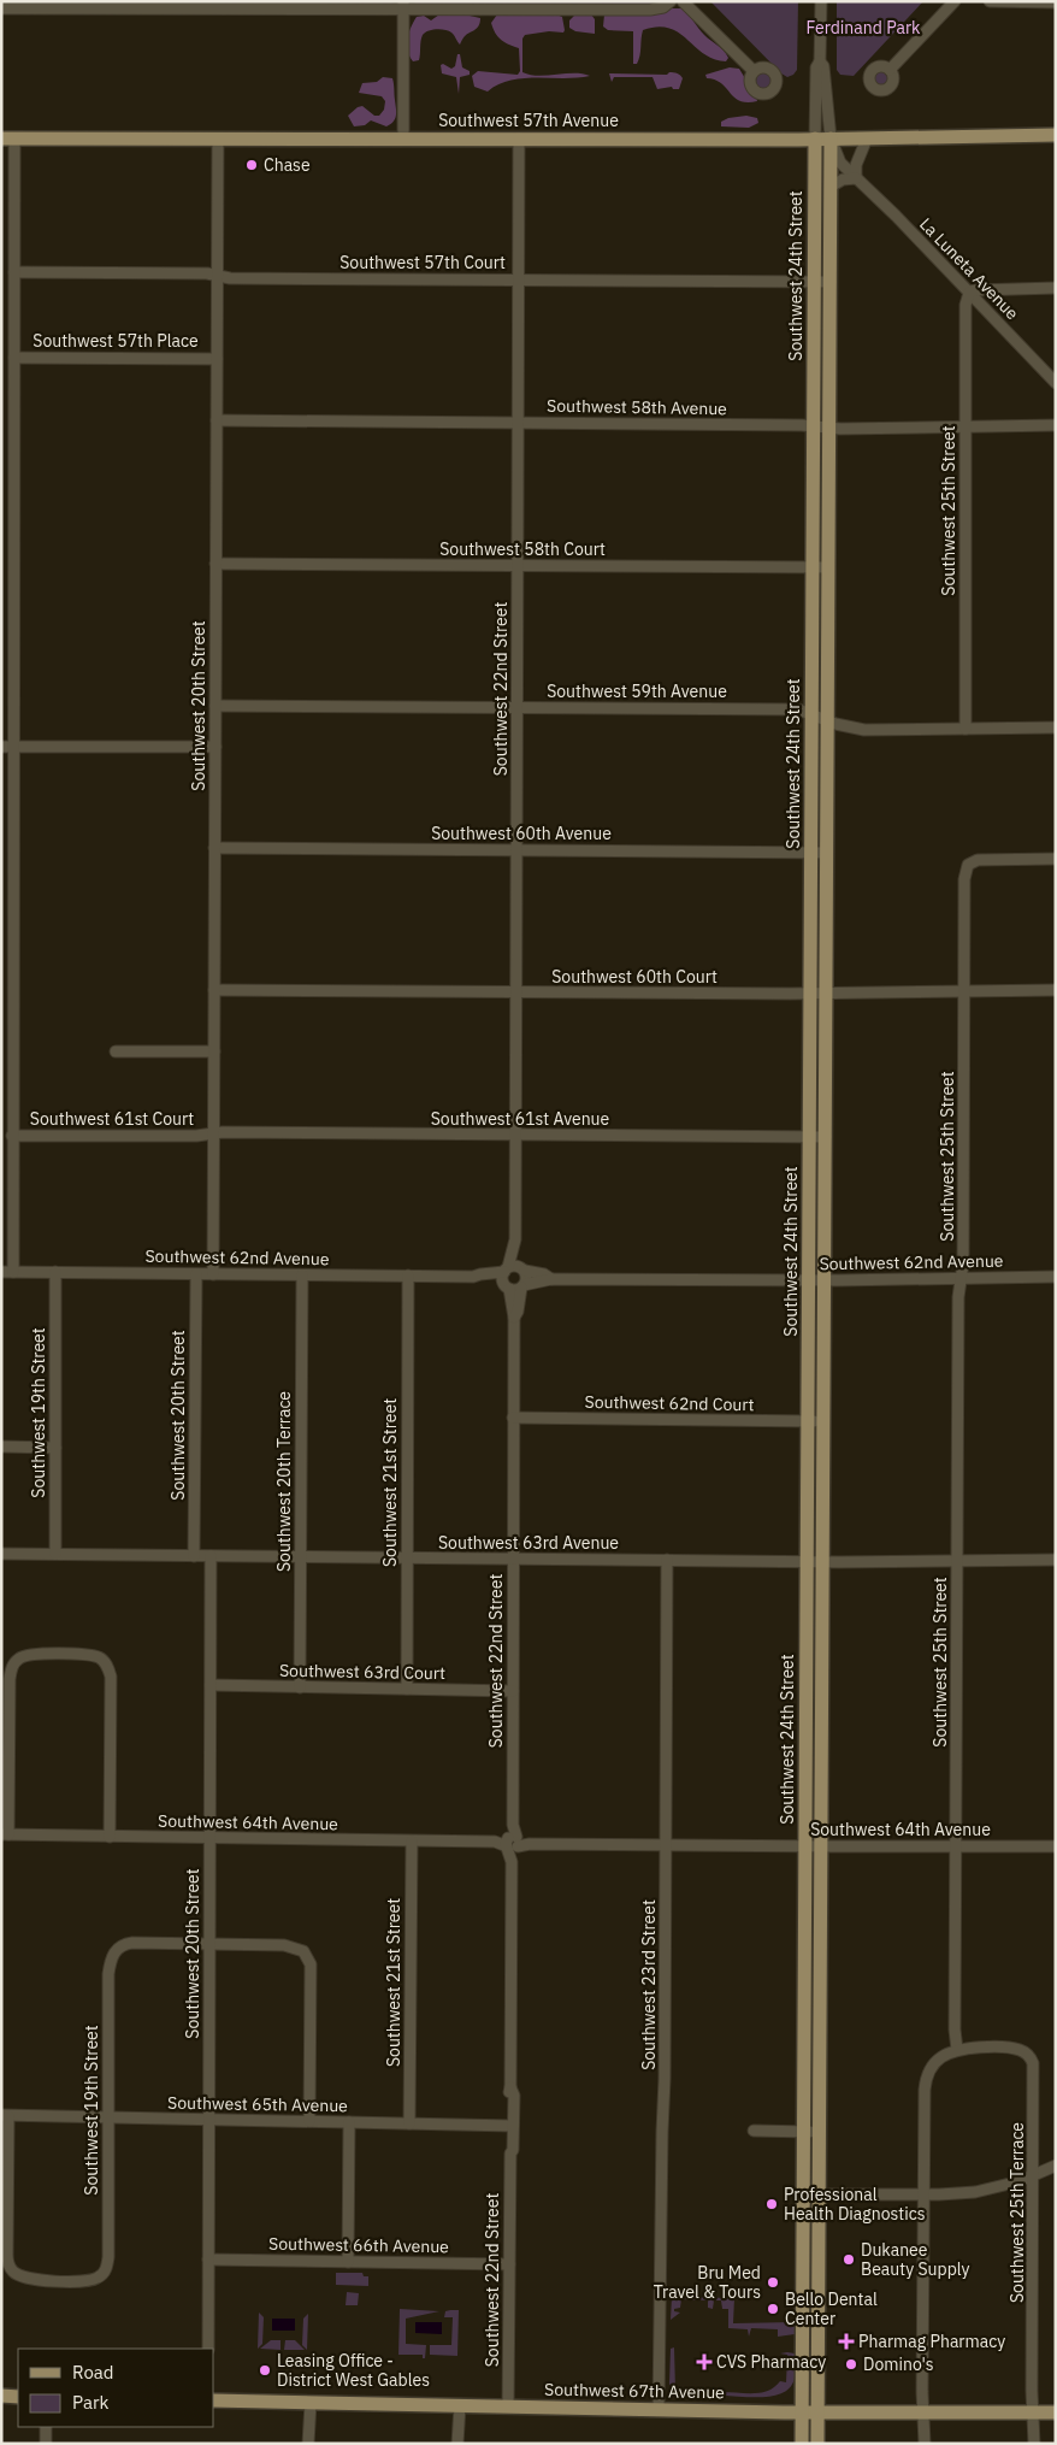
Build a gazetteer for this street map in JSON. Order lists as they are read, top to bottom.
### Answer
{
  "streets": {
    "main road": ["Southwest 57th Avenue", "Southwest 24th Street", "Southwest 67th Avenue"],
    "street": [
      "Southwest 57th Court",
      "La Luneta Avenue",
      "Southwest 57th Place",
      "Southwest 58th Avenue",
      "Southwest 25th Street",
      "Southwest 58th Court",
      "Southwest 22nd Street",
      "Southwest 59th Avenue",
      "Southwest 20th Street",
      "Southwest 60th Avenue",
      "Southwest 60th Court",
      "Southwest 61st Court",
      "Southwest 61st Avenue",
      "Southwest 62nd Avenue",
      "Southwest 62nd Court",
      "Southwest 19th Street",
      "Southwest 20th Terrace",
      "Southwest 21st Street",
      "Southwest 63rd Avenue",
      "Southwest 63rd Court",
      "Southwest 64th Avenue",
      "Southwest 23rd Street",
      "Southwest 65th Avenue",
      "Southwest 25th Terrace",
      "Southwest 66th Avenue"
    ]
  },
  "crossings": [
    ["Southwest 57th Avenue", "La Luneta Avenue"],
    ["Southwest 57th Avenue", "Southwest 24th Street"],
    ["Southwest 57th Avenue", "Southwest 22nd Street"],
    ["Southwest 57th Avenue", "Southwest 20th Street"],
    ["Southwest 57th Court", "Southwest 24th Street"],
    ["Southwest 57th Court", "Southwest 22nd Street"],
    ["Southwest 57th Court", "Southwest 20th Street"],
    ["La Luneta Avenue", "Southwest 24th Street"],
    ["La Luneta Avenue", "Southwest 25th Street"],
    ["Southwest 24th Street", "Southwest 58th Avenue"],
    ["Southwest 24th Street", "Southwest 58th Court"],
    ["Southwest 24th Street", "Southwest 59th Avenue"],
    ["Southwest 24th Street", "Southwest 60th Avenue"],
    ["Southwest 24th Street", "Southwest 60th Court"],
    ["Southwest 24th Street", "Southwest 61st Avenue"],
    ["Southwest 24th Street", "Southwest 62nd Avenue"],
    ["Southwest 24th Street", "Southwest 62nd Court"],
    ["Southwest 24th Street", "Southwest 63rd Avenue"],
    ["Southwest 24th Street", "Southwest 64th Avenue"],
    ["Southwest 24th Street", "Southwest 67th Avenue"],
    ["Southwest 57th Place", "Southwest 20th Street"],
    ["Southwest 58th Avenue", "Southwest 25th Street"],
    ["Southwest 58th Avenue", "Southwest 22nd Street"],
    ["Southwest 58th Avenue", "Southwest 20th Street"],
    ["Southwest 25th Street", "Southwest 59th Avenue"],
    ["Southwest 25th Street", "Southwest 60th Court"],
    ["Southwest 25th Street", "Southwest 62nd Avenue"],
    ["Southwest 25th Street", "Southwest 63rd Avenue"],
    ["Southwest 25th Street", "Southwest 64th Avenue"],
    ["Southwest 25th Street", "Southwest 25th Terrace"],
    ["Southwest 58th Court", "Southwest 22nd Street"],
    ["Southwest 58th Court", "Southwest 20th Street"],
    ["Southwest 22nd Street", "Southwest 59th Avenue"],
    ["Southwest 22nd Street", "Southwest 60th Avenue"],
    ["Southwest 22nd Street", "Southwest 60th Court"],
    ["Southwest 22nd Street", "Southwest 61st Avenue"],
    ["Southwest 22nd Street", "Southwest 62nd Avenue"],
    ["Southwest 22nd Street", "Southwest 62nd Court"],
    ["Southwest 22nd Street", "Southwest 63rd Avenue"],
    ["Southwest 22nd Street", "Southwest 63rd Court"],
    ["Southwest 22nd Street", "Southwest 64th Avenue"],
    ["Southwest 22nd Street", "Southwest 65th Avenue"],
    ["Southwest 22nd Street", "Southwest 66th Avenue"],
    ["Southwest 22nd Street", "Southwest 67th Avenue"],
    ["Southwest 59th Avenue", "Southwest 20th Street"],
    ["Southwest 20th Street", "Southwest 60th Avenue"],
    ["Southwest 20th Street", "Southwest 60th Court"],
    ["Southwest 20th Street", "Southwest 61st Court"],
    ["Southwest 20th Street", "Southwest 61st Avenue"],
    ["Southwest 20th Street", "Southwest 62nd Avenue"],
    ["Southwest 20th Street", "Southwest 19th Street"],
    ["Southwest 20th Street", "Southwest 63rd Avenue"],
    ["Southwest 20th Street", "Southwest 63rd Court"],
    ["Southwest 20th Street", "Southwest 64th Avenue"],
    ["Southwest 20th Street", "Southwest 65th Avenue"],
    ["Southwest 20th Street", "Southwest 66th Avenue"],
    ["Southwest 61st Court", "Southwest 61st Avenue"],
    ["Southwest 62nd Avenue", "Southwest 19th Street"],
    ["Southwest 62nd Avenue", "Southwest 20th Terrace"],
    ["Southwest 62nd Avenue", "Southwest 21st Street"],
    ["Southwest 19th Street", "Southwest 63rd Avenue"],
    ["Southwest 19th Street", "Southwest 65th Avenue"],
    ["Southwest 20th Terrace", "Southwest 63rd Avenue"],
    ["Southwest 20th Terrace", "Southwest 63rd Court"],
    ["Southwest 21st Street", "Southwest 63rd Avenue"],
    ["Southwest 21st Street", "Southwest 63rd Court"],
    ["Southwest 21st Street", "Southwest 64th Avenue"],
    ["Southwest 21st Street", "Southwest 65th Avenue"],
    ["Southwest 63rd Avenue", "Southwest 23rd Street"],
    ["Southwest 64th Avenue", "Southwest 23rd Street"],
    ["Southwest 23rd Street", "Southwest 67th Avenue"],
    ["Southwest 25th Terrace", "Southwest 67th Avenue"]
  ],
  "parks": ["Ferdinand Park"],
  "places": {
    "other": [
      "Chase",
      "Professional Health Diagnostics",
      "Dukanee Beauty Supply",
      "Bru Med Travel & Tours",
      "Bello Dental Center",
      "Domino's",
      "Leasing Office - District West Gables"
    ],
    "health": ["Pharmag Pharmacy", "CVS Pharmacy"]
  },
  "legend": ["Road", "Park"]
}
